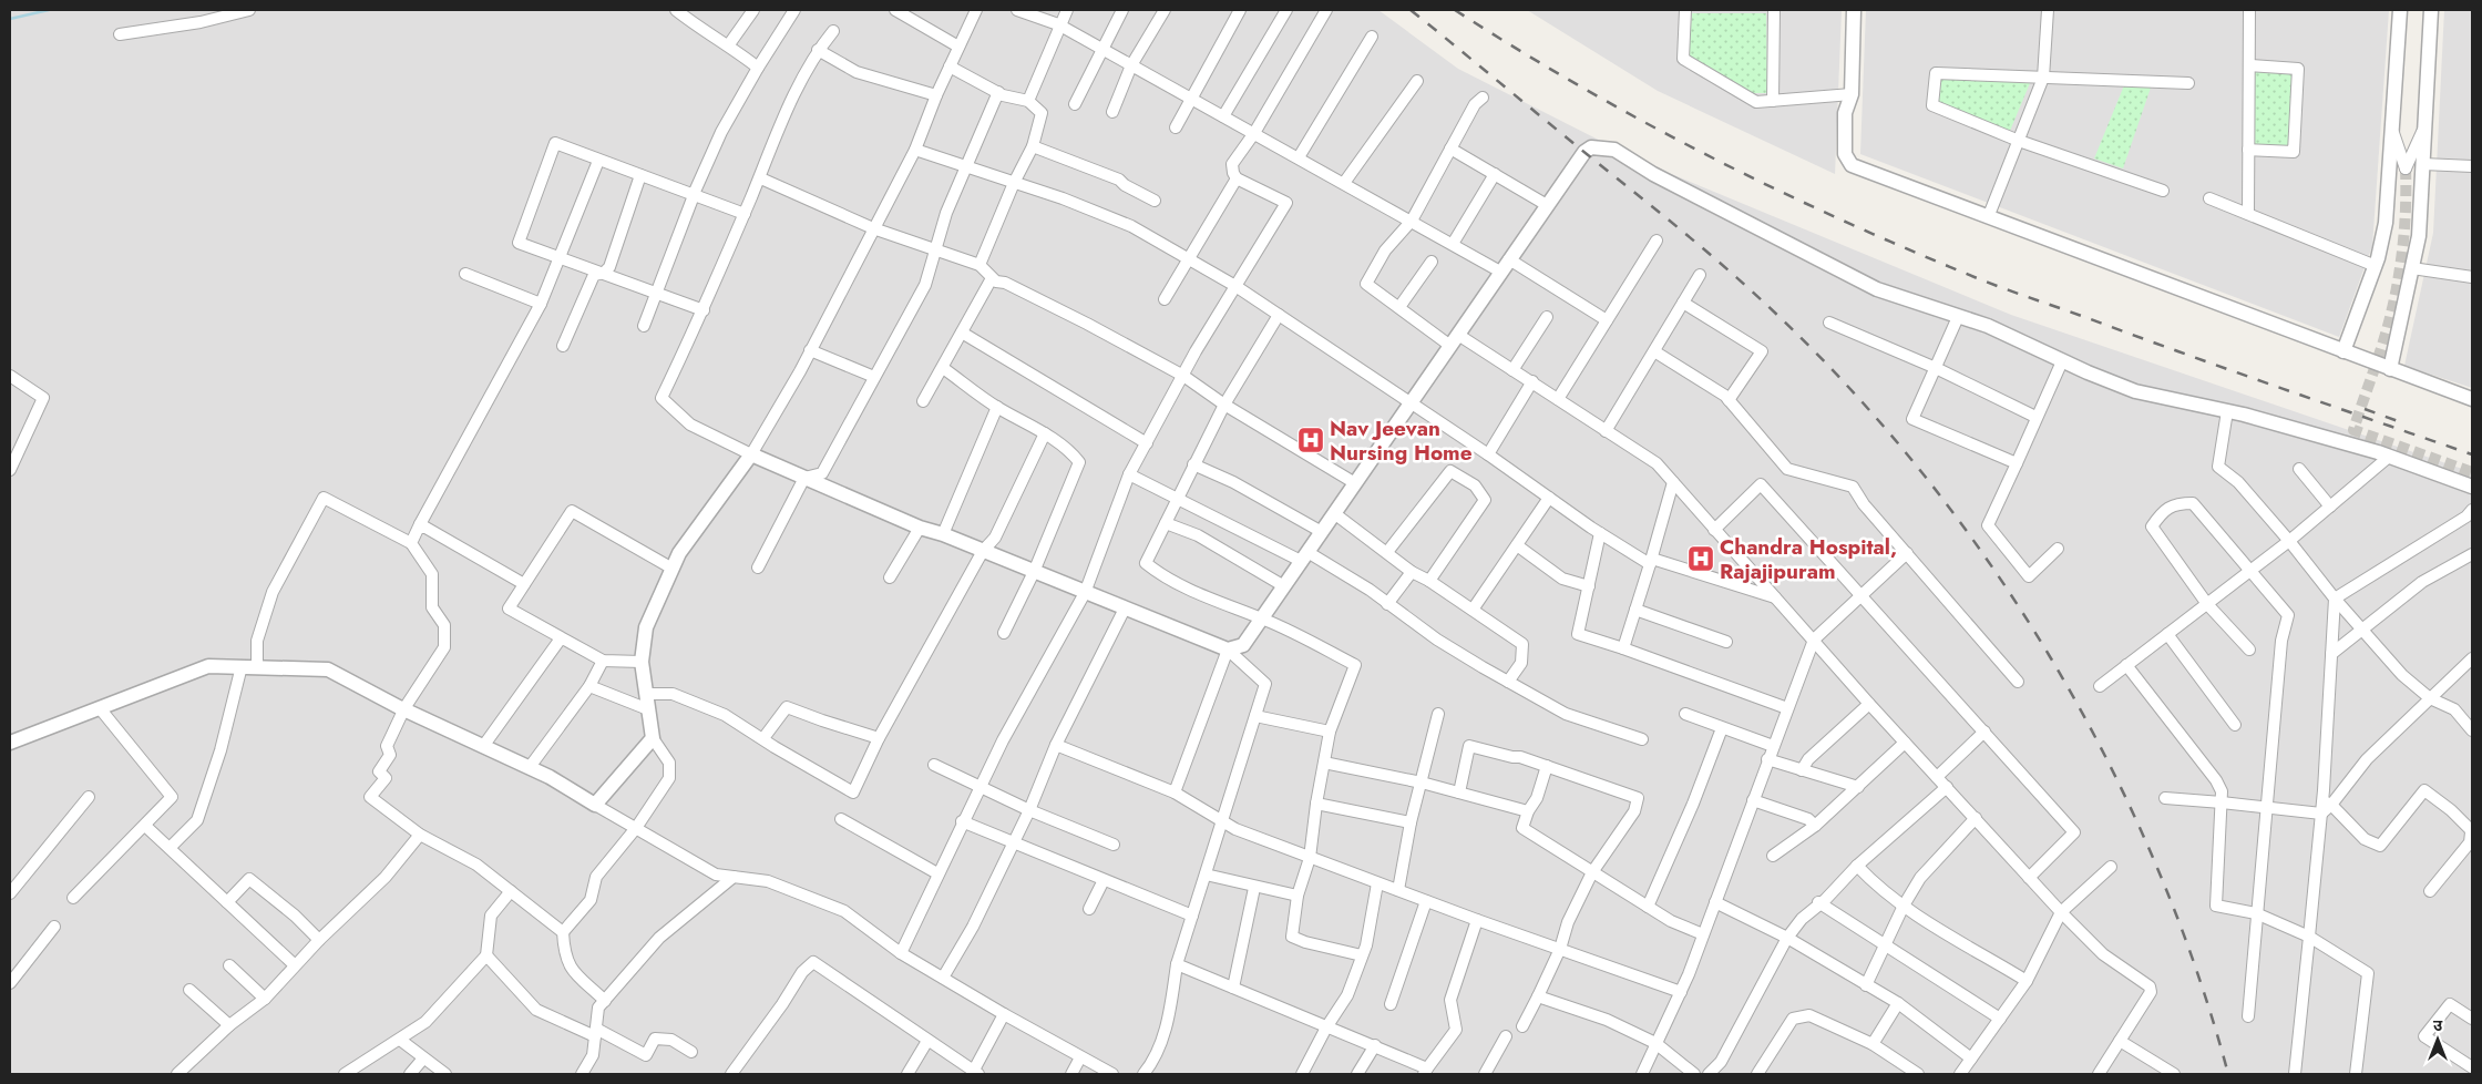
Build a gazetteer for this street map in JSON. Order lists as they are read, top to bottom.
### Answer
{
  "places": {
    "hospital": ["Nav Jeevan Nursing Home", "Chandra Hospital, Rajajipuram"]
  },
  "north": "top"
}
